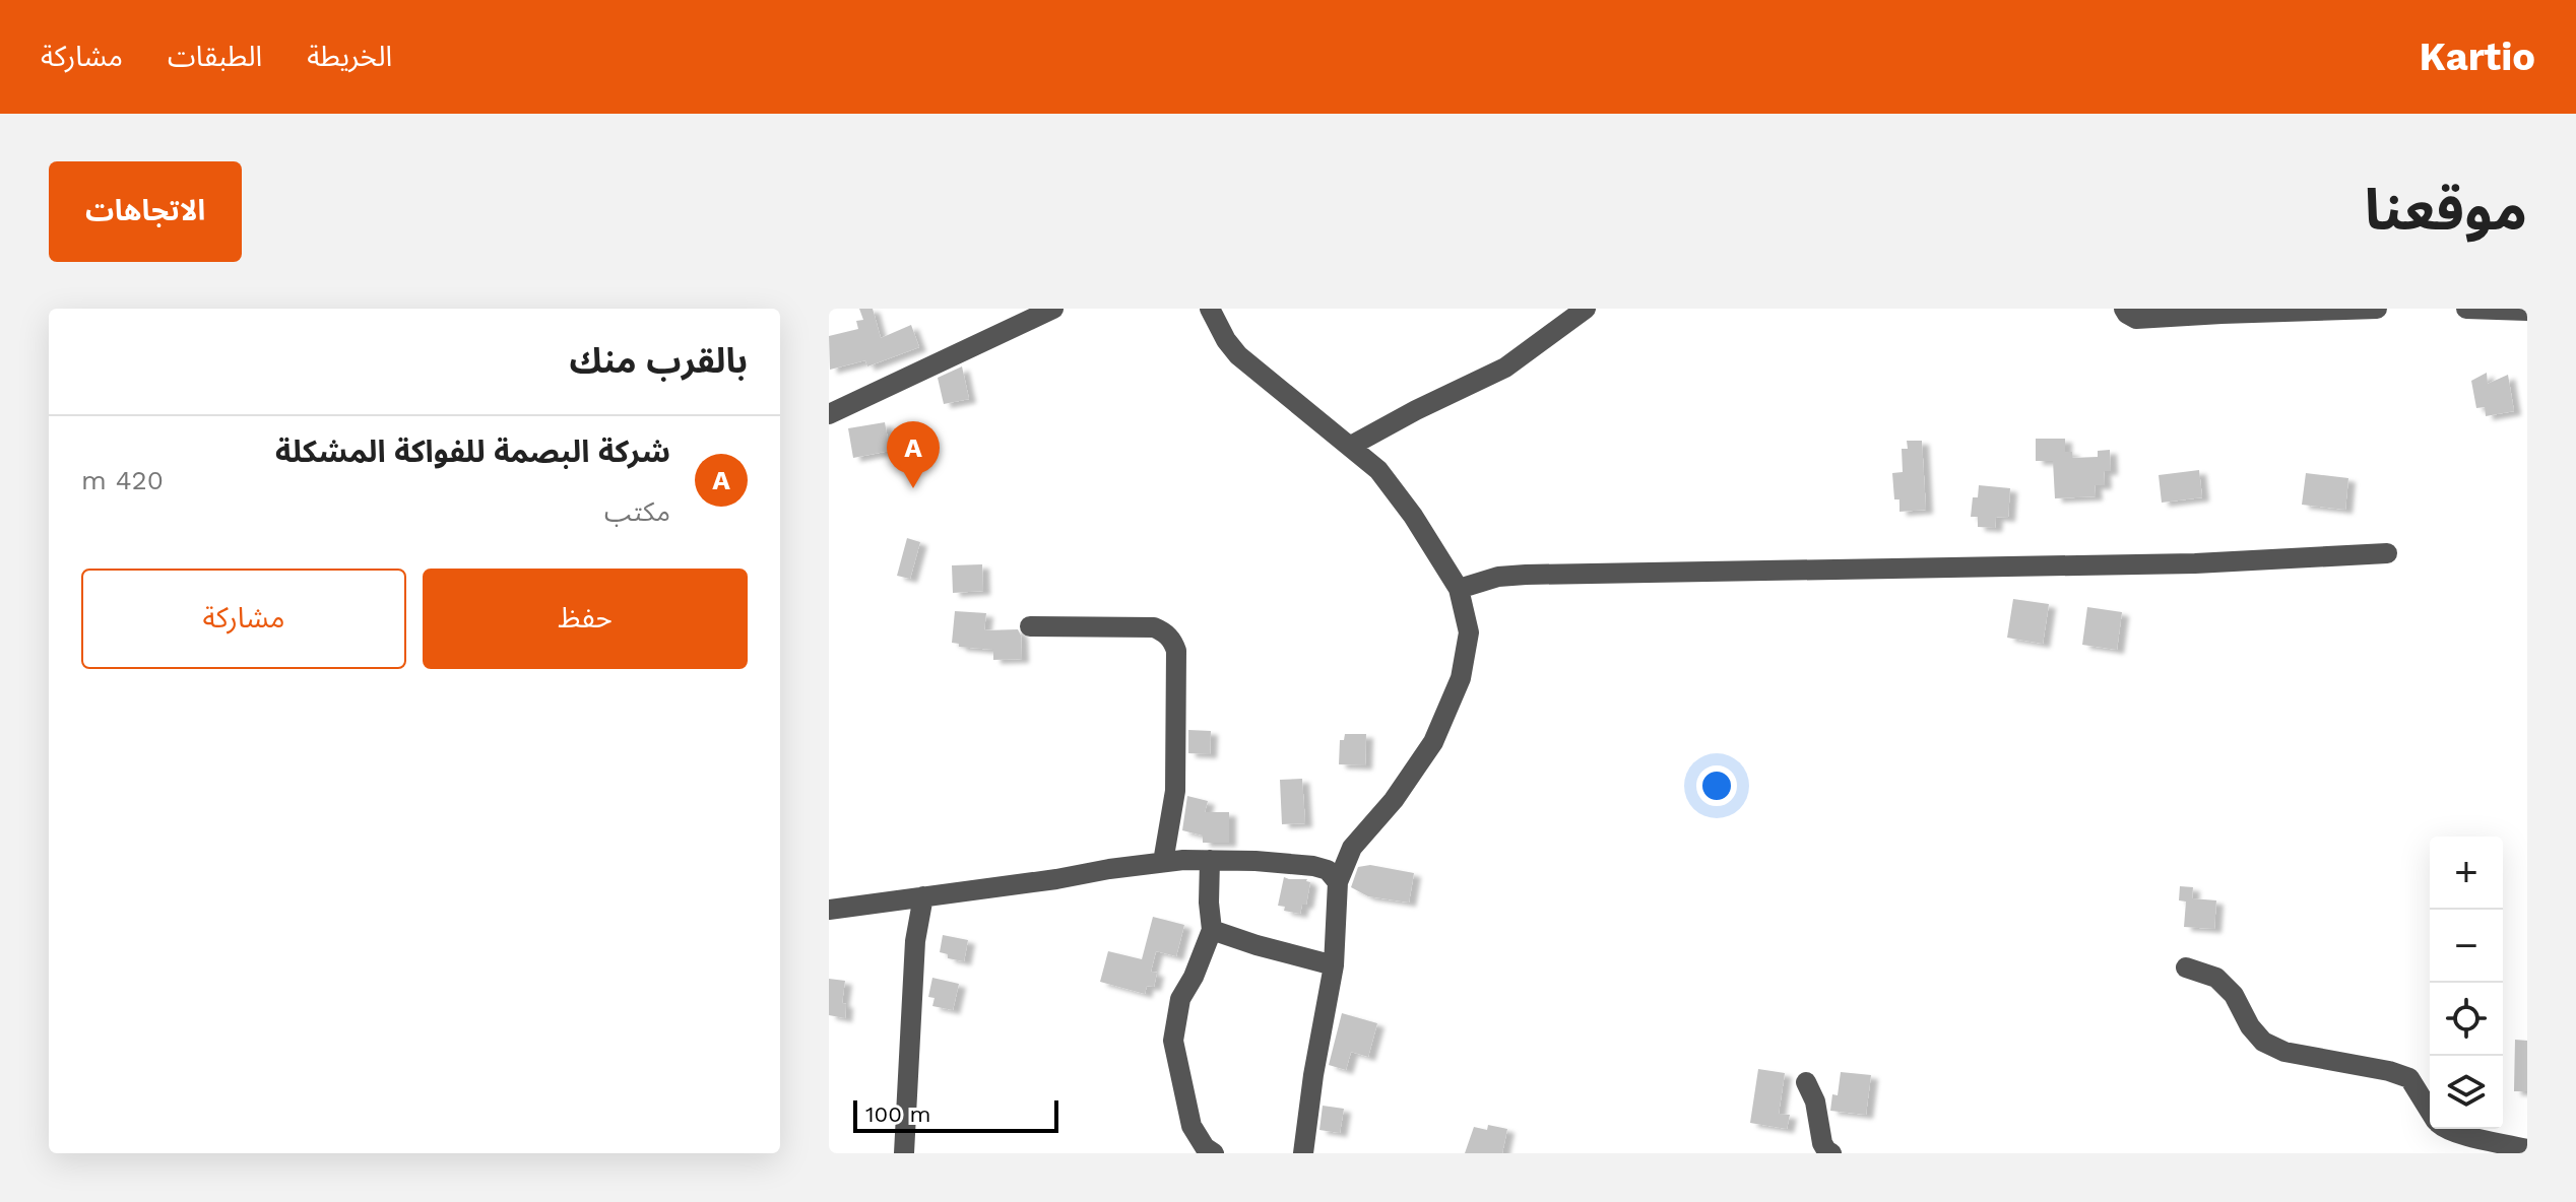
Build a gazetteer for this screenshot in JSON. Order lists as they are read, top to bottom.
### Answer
{
  "scale_bar": "100 m",
  "page": {
    "header": "Kartio",
    "nav": ["الخريطة", "الطبقات", "مشاركة"],
    "title": "موقعنا",
    "buttons": [
      "الاتجاهات",
      ["حفظ", "مشاركة"]
    ],
    "heading": "بالقرب منك",
    "list": [
      {
        "mark": "A",
        "name": "شركة البصمة للفواكة المشكلة",
        "note": "مكتب",
        "value": "420 m"
      }
    ],
    "pins": "A",
    "map_buttons": ["+", "−"],
    "scale": "100 m"
  }
}
